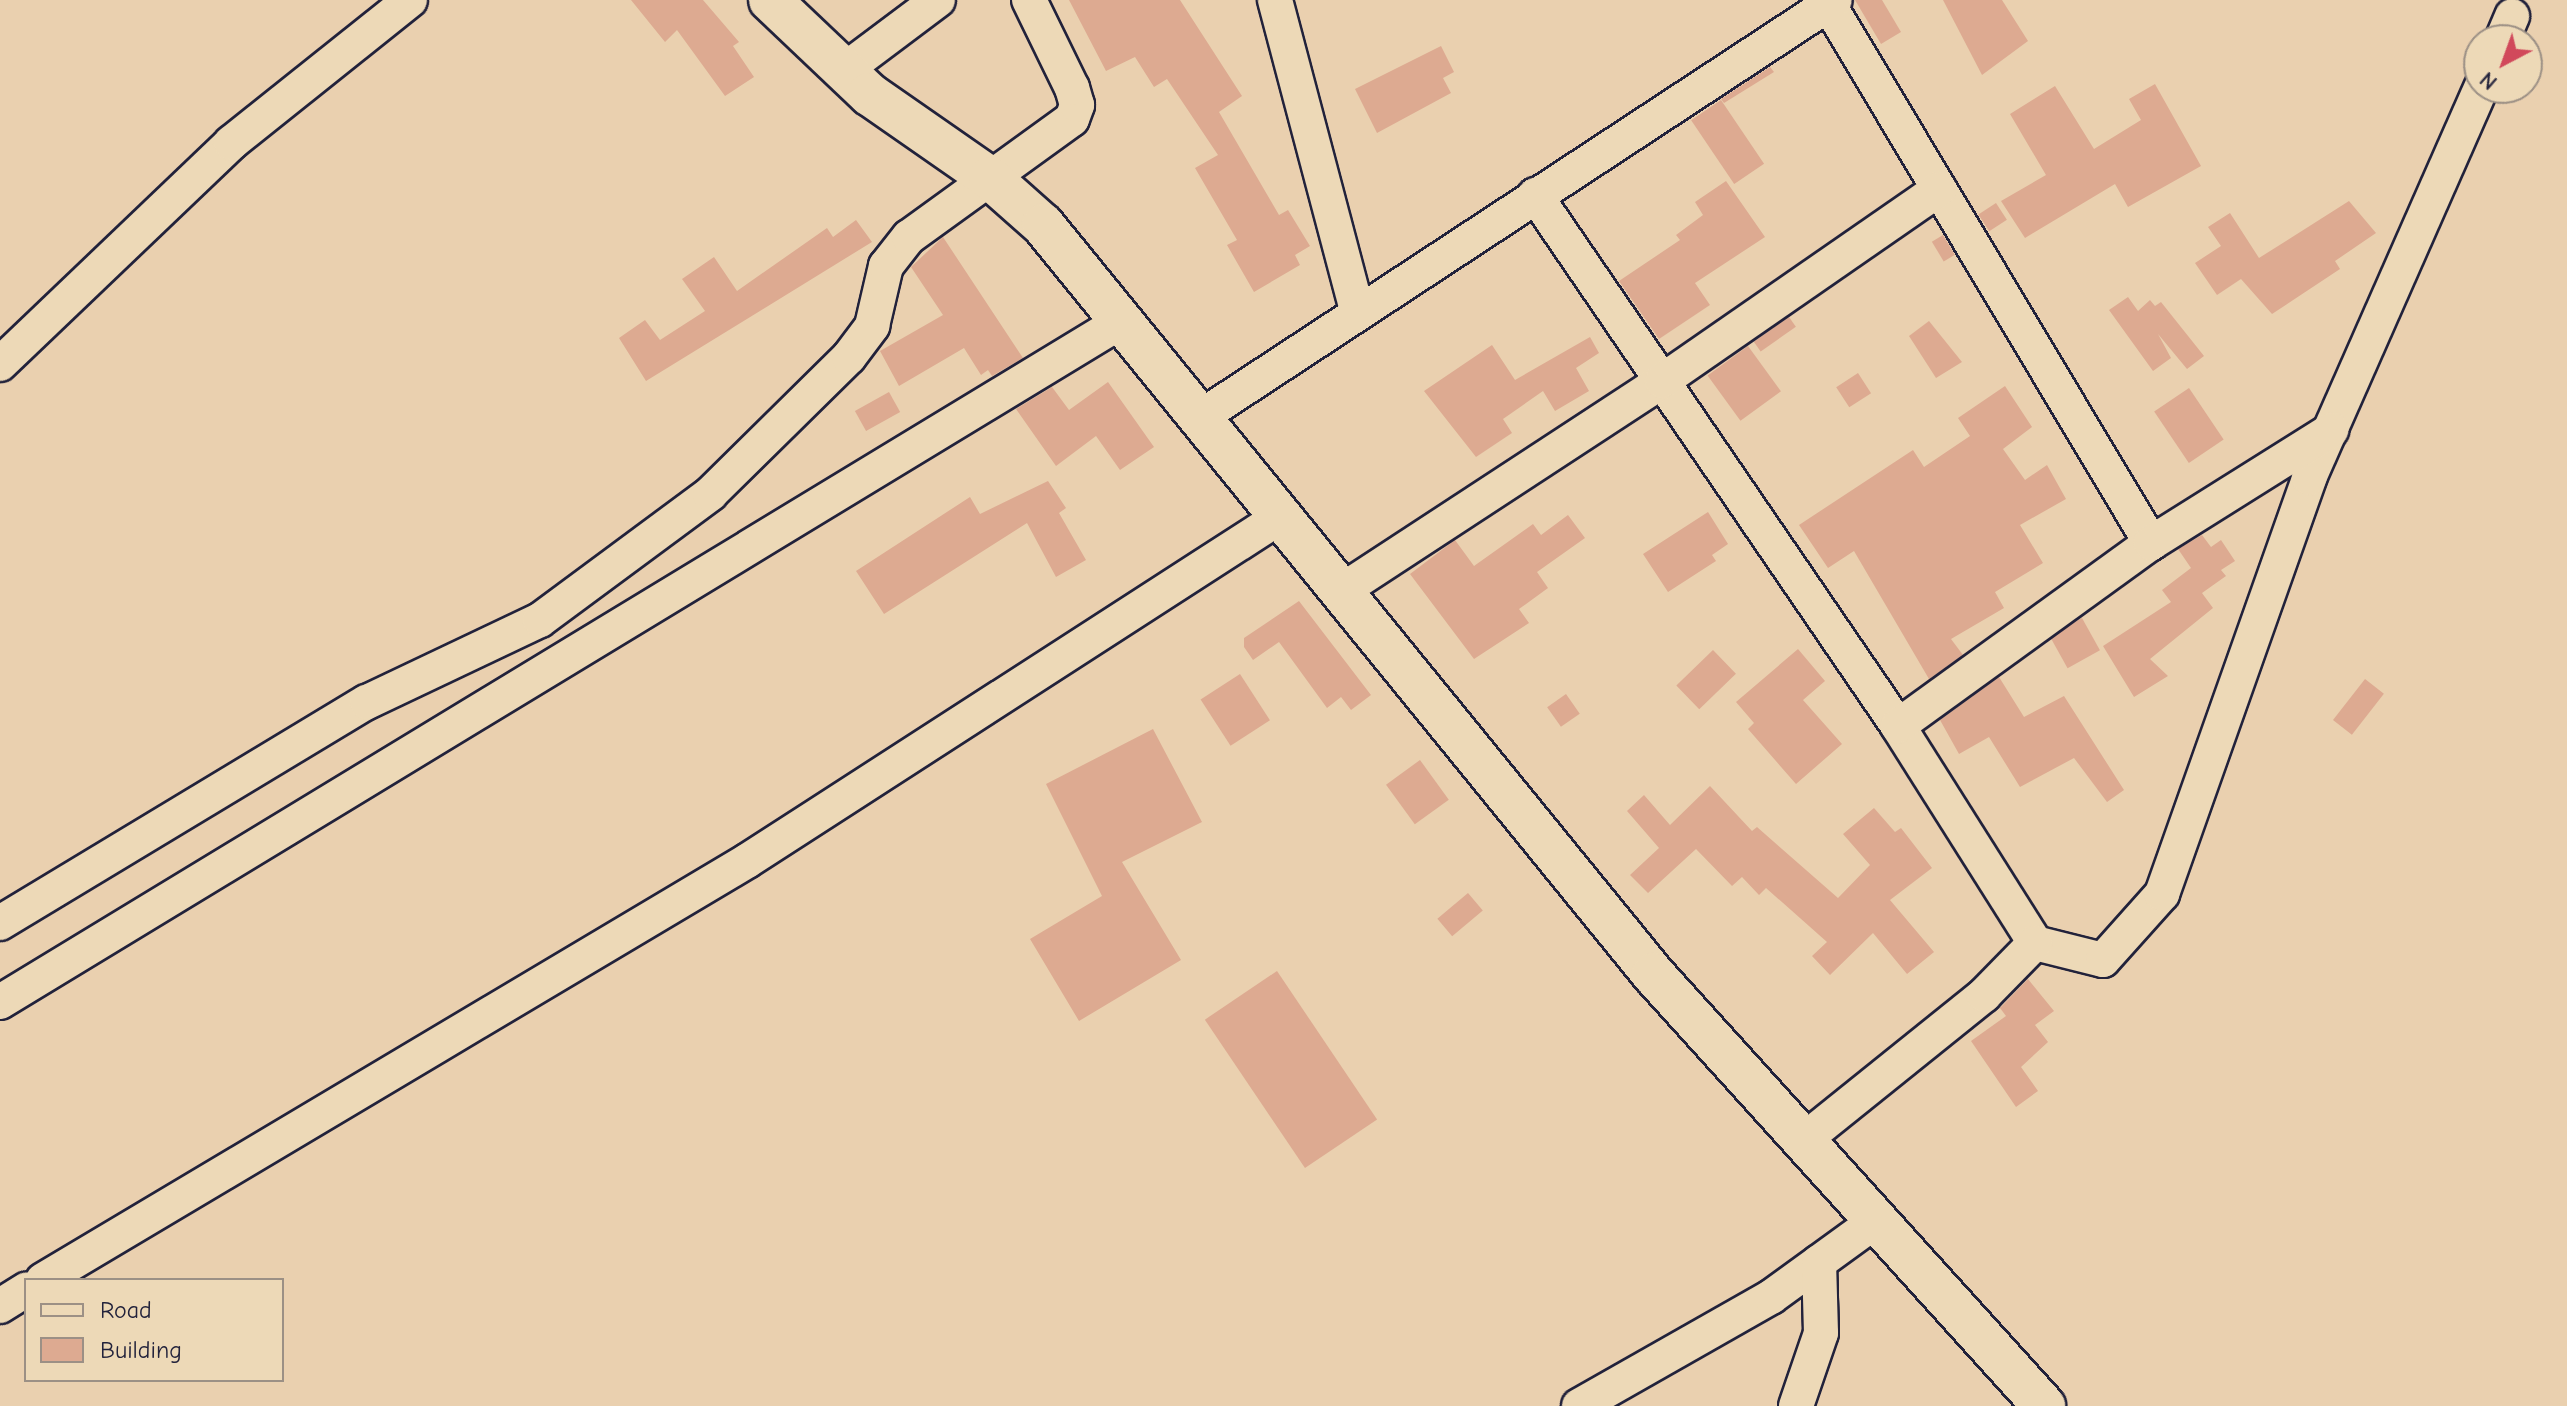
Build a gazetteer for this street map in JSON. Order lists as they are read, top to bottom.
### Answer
{
  "legend": ["Road", "Building"],
  "north": "bottom left"
}
